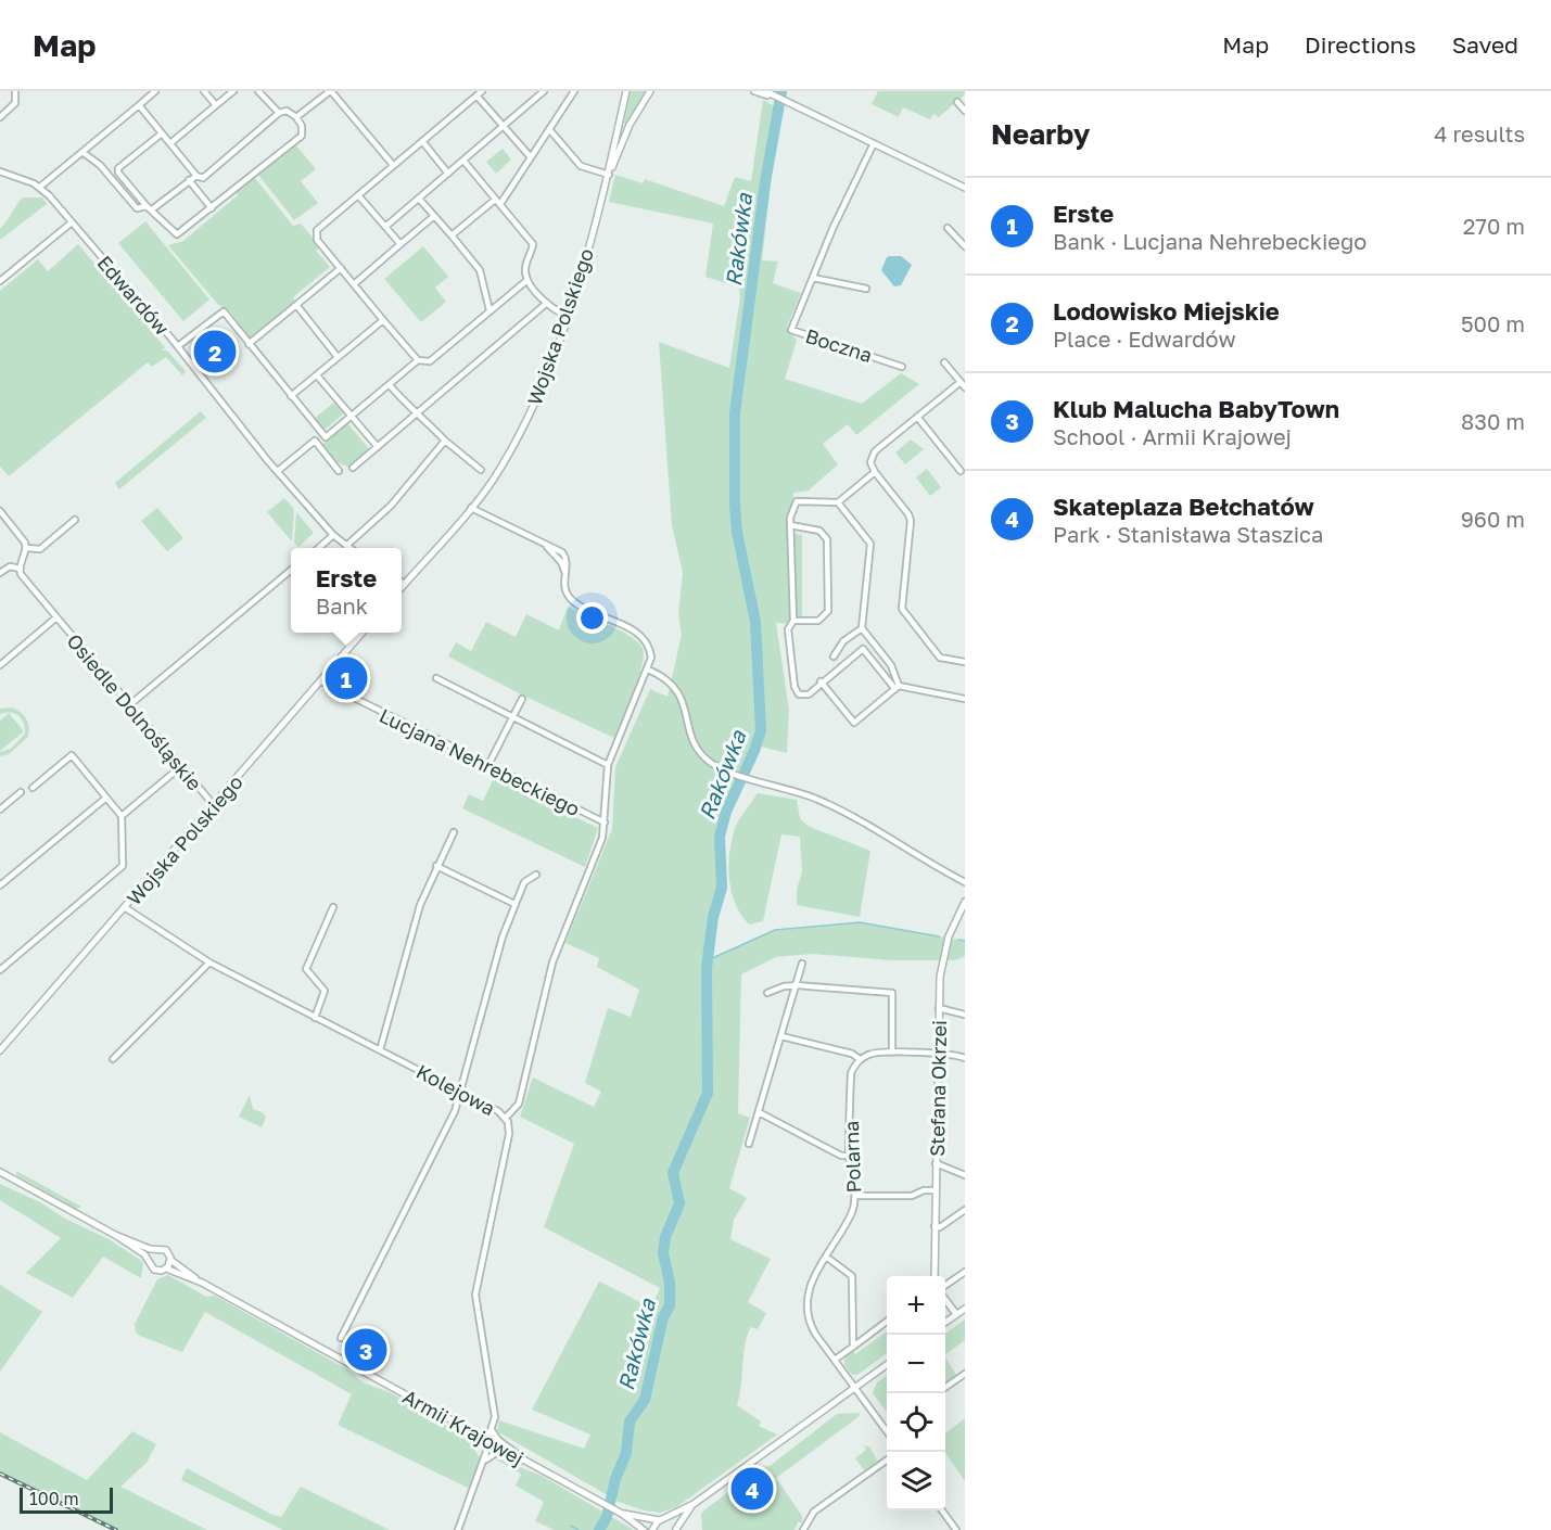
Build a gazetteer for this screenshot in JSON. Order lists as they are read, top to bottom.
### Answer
{
  "streets": {
    "street": [
      "Edwardów",
      "Wojska Polskiego",
      "Boczna",
      "Osiedle Dolnośląskie",
      "Lucjana Nehrebeckiego",
      "Stefana Okrzei",
      "Kolejowa",
      "Polarna",
      "Armii Krajowej"
    ]
  },
  "crossings": [
    ["Wojska Polskiego", "Osiedle Dolnośląskie"],
    ["Wojska Polskiego", "Lucjana Nehrebeckiego"],
    ["Wojska Polskiego", "Kolejowa"],
    ["Kolejowa", "Armii Krajowej"]
  ],
  "water": ["Rakówka"],
  "scale_bar": "100 m",
  "page": {
    "header": "Map",
    "nav": ["Map", "Directions", "Saved"],
    "heading": ["Nearby", "4 results"],
    "list": [
      {
        "mark": "1",
        "name": "Erste",
        "note": "Bank · Lucjana Nehrebeckiego",
        "value": "270 m"
      },
      {
        "mark": "2",
        "name": "Lodowisko Miejskie",
        "note": "Place · Edwardów",
        "value": "500 m"
      },
      {
        "mark": "3",
        "name": "Klub Malucha BabyTown",
        "note": "School · Armii Krajowej",
        "value": "830 m"
      },
      {
        "mark": "4",
        "name": "Skateplaza Bełchatów",
        "note": "Park · Stanisława Staszica",
        "value": "960 m"
      }
    ],
    "pins": [
      "2",
      "1",
      "3",
      "4"
    ],
    "popup": ["Erste", "Bank"],
    "map_buttons": ["+", "−"],
    "scale": "100 m"
  }
}
